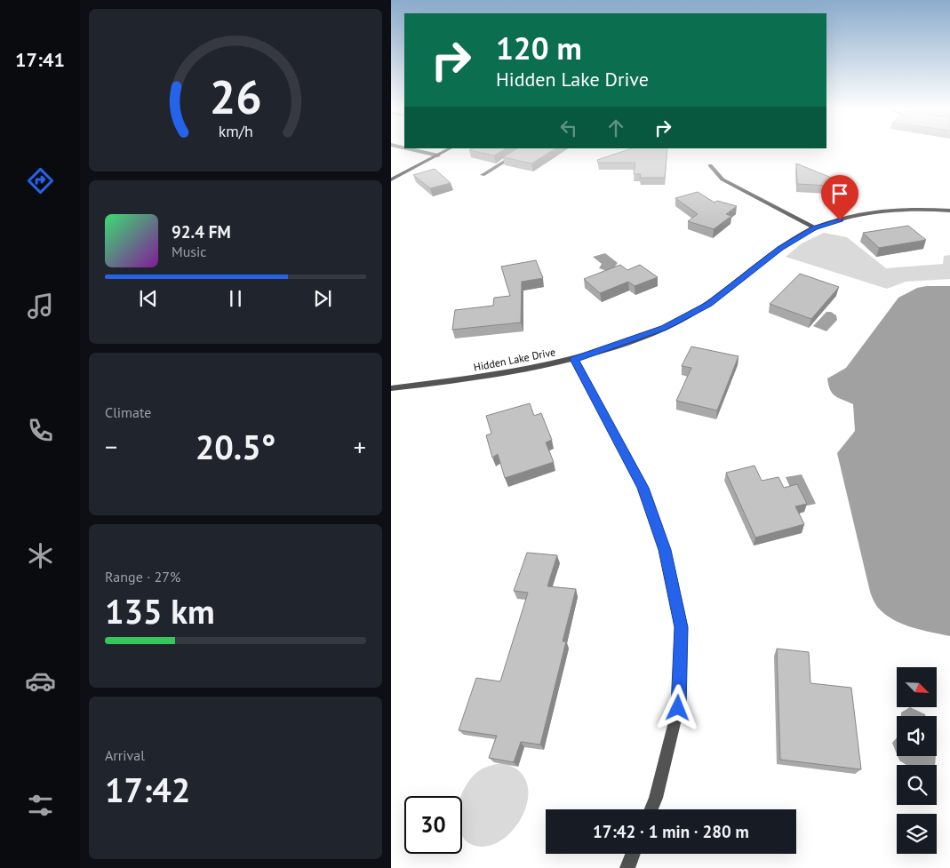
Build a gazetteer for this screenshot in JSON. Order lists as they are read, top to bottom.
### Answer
{
  "streets": {
    "street": ["Hidden Lake Drive"]
  },
  "north": "bottom right",
  "page": {
    "tabs": "17:41",
    "turn": ["120 m", "Hidden Lake Drive"],
    "song": ["92.4 FM", "Music"],
    "tile": [
      "Climate",
      ["Range · 27%", "135 km"],
      ["Arrival", "17:42"]
    ],
    "heat": ["−", "20.5°", "+"],
    "limit": "30",
    "trip": "17:42 · 1 min · 280 m",
    "gauge": ["26", "km/h"]
  }
}
